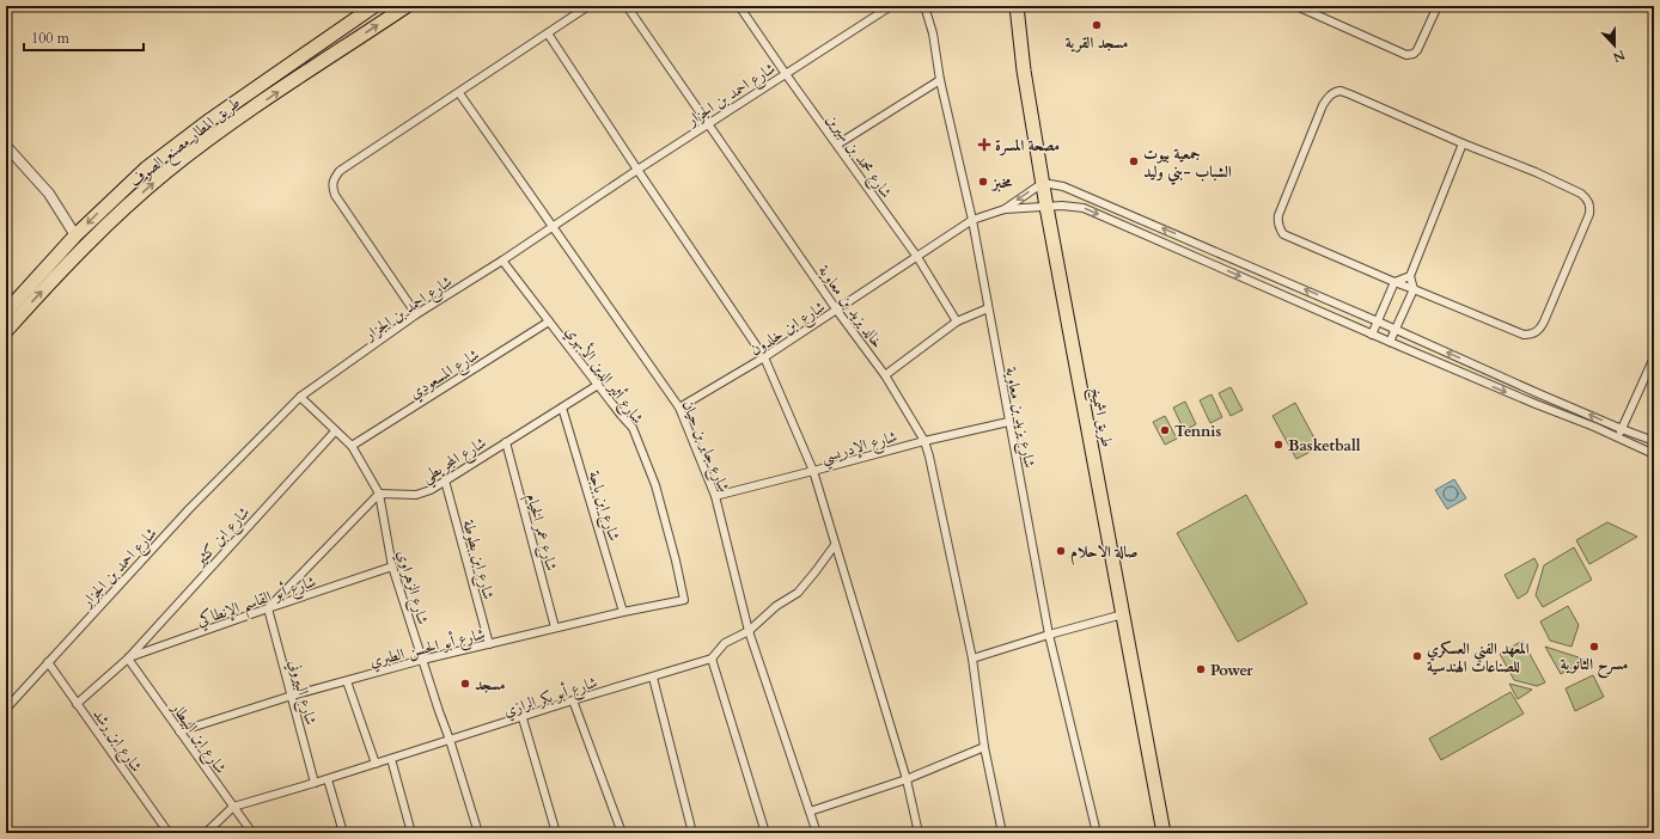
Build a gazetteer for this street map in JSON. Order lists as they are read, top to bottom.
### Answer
{
  "streets": {
    "highway": ["طريق المطار مصنع الصوف", "طريق اشميخ"],
    "street": [
      "شارع احمد بن الجزار",
      "شارع محمد بن سيرين",
      "خالد يزيد بن معاوية",
      "شارع ابن خلدون",
      "شارع المسعودي",
      "شارع أثير الدين الأبهري",
      "شارع يزيد بن معاوية",
      "شارع جابر بن حيان",
      "شارع الإدريسي",
      "شارع المجريطي",
      "شارع ابن باجة",
      "شارع عمر الخيام",
      "شارع ابن كثير",
      "شارع ابن بطوطة",
      "شارع الزهراوي",
      "شارع أبو القاسم الإنطاكي",
      "شارع أبو الحسن الطبري",
      "شارع البيروني",
      "شارع أبو بكر الرازي",
      "شارع ابن البيطار",
      "شارع ابن رشد"
    ]
  },
  "crossings": [
    ["شارع احمد بن الجزار", "شارع محمد بن سيرين"],
    ["شارع احمد بن الجزار", "خالد يزيد بن معاوية"],
    ["شارع احمد بن الجزار", "شارع أثير الدين الأبهري"],
    ["شارع احمد بن الجزار", "شارع جابر بن حيان"],
    ["شارع احمد بن الجزار", "شارع الزهراوي"],
    ["شارع احمد بن الجزار", "شارع ابن رشد"],
    ["شارع محمد بن سيرين", "شارع ابن خلدون"],
    ["خالد يزيد بن معاوية", "شارع ابن خلدون"],
    ["خالد يزيد بن معاوية", "شارع الإدريسي"],
    ["شارع ابن خلدون", "شارع يزيد بن معاوية"],
    ["شارع ابن خلدون", "شارع جابر بن حيان"],
    ["شارع المسعودي", "شارع أثير الدين الأبهري"],
    ["شارع المسعودي", "شارع الزهراوي"],
    ["شارع أثير الدين الأبهري", "شارع المجريطي"],
    ["شارع أثير الدين الأبهري", "شارع أبو الحسن الطبري"],
    ["شارع يزيد بن معاوية", "شارع الإدريسي"],
    ["شارع جابر بن حيان", "شارع الإدريسي"],
    ["شارع جابر بن حيان", "شارع أبو بكر الرازي"],
    ["شارع المجريطي", "شارع ابن باجة"],
    ["شارع المجريطي", "شارع عمر الخيام"],
    ["شارع المجريطي", "شارع ابن بطوطة"],
    ["شارع المجريطي", "شارع الزهراوي"],
    ["شارع ابن باجة", "شارع أبو الحسن الطبري"],
    ["شارع عمر الخيام", "شارع أبو الحسن الطبري"],
    ["شارع ابن كثير", "شارع الزهراوي"],
    ["شارع ابن كثير", "شارع أبو القاسم الإنطاكي"],
    ["شارع ابن كثير", "شارع ابن البيطار"],
    ["شارع ابن كثير", "شارع ابن رشد"],
    ["شارع ابن بطوطة", "شارع أبو الحسن الطبري"],
    ["شارع الزهراوي", "شارع أبو القاسم الإنطاكي"],
    ["شارع الزهراوي", "شارع أبو الحسن الطبري"],
    ["شارع الزهراوي", "شارع أبو بكر الرازي"],
    ["شارع أبو القاسم الإنطاكي", "شارع البيروني"],
    ["شارع أبو القاسم الإنطاكي", "شارع ابن البيطار"],
    ["شارع أبو الحسن الطبري", "شارع البيروني"],
    ["شارع أبو الحسن الطبري", "شارع ابن البيطار"],
    ["شارع البيروني", "شارع أبو بكر الرازي"],
    ["شارع أبو بكر الرازي", "شارع ابن البيطار"]
  ],
  "places": {
    "other": [
      "مسجد القرية",
      "جمعية بيوت الشباب -بني وليد",
      "مخبز",
      "Tennis",
      "Basketball",
      "صالة الاحلام",
      "مسرح الثانوية",
      "المعهد الفني العسكري للصناعات الهندسية",
      "Power",
      "مسجد"
    ],
    "health": ["مصحة المسرة"]
  },
  "scale_bar": "100 m",
  "north": "bottom"
}
